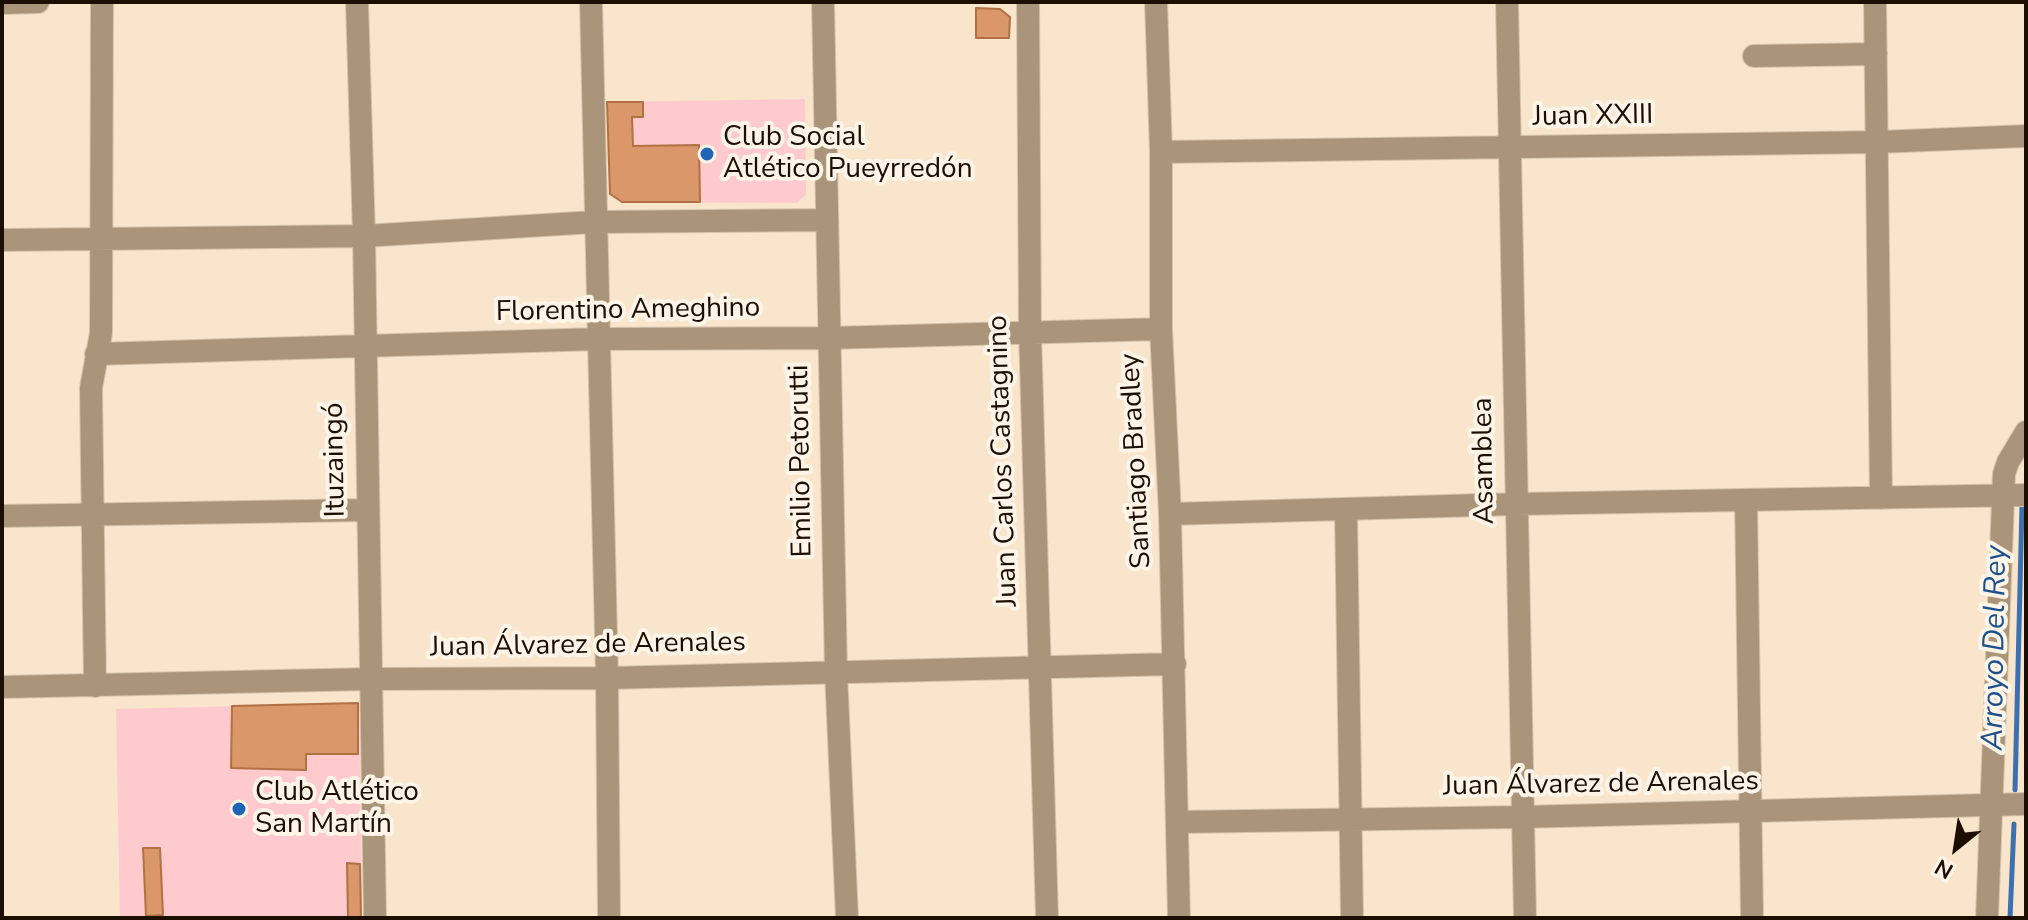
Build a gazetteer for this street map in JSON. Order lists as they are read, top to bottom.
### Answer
{
  "streets": {
    "street": [
      "Juan XXIII",
      "Florentino Ameghino",
      "Ituzaingó",
      "Emilio Petorutti",
      "Juan Carlos Castagnino",
      "Santiago Bradley",
      "Asamblea",
      "Juan Álvarez de Arenales"
    ]
  },
  "crossings": [
    ["Juan XXIII", "Santiago Bradley"],
    ["Juan XXIII", "Asamblea"],
    ["Florentino Ameghino", "Ituzaingó"],
    ["Florentino Ameghino", "Emilio Petorutti"],
    ["Florentino Ameghino", "Juan Carlos Castagnino"],
    ["Florentino Ameghino", "Santiago Bradley"],
    ["Ituzaingó", "Juan Álvarez de Arenales"],
    ["Emilio Petorutti", "Juan Álvarez de Arenales"],
    ["Juan Carlos Castagnino", "Juan Álvarez de Arenales"],
    ["Santiago Bradley", "Juan Álvarez de Arenales"],
    ["Asamblea", "Juan Álvarez de Arenales"]
  ],
  "water": ["Arroyo Del Rey"],
  "places": ["Club Social Atlético Pueyrredón", "Club Atlético San Martín"],
  "north": "bottom left"
}
